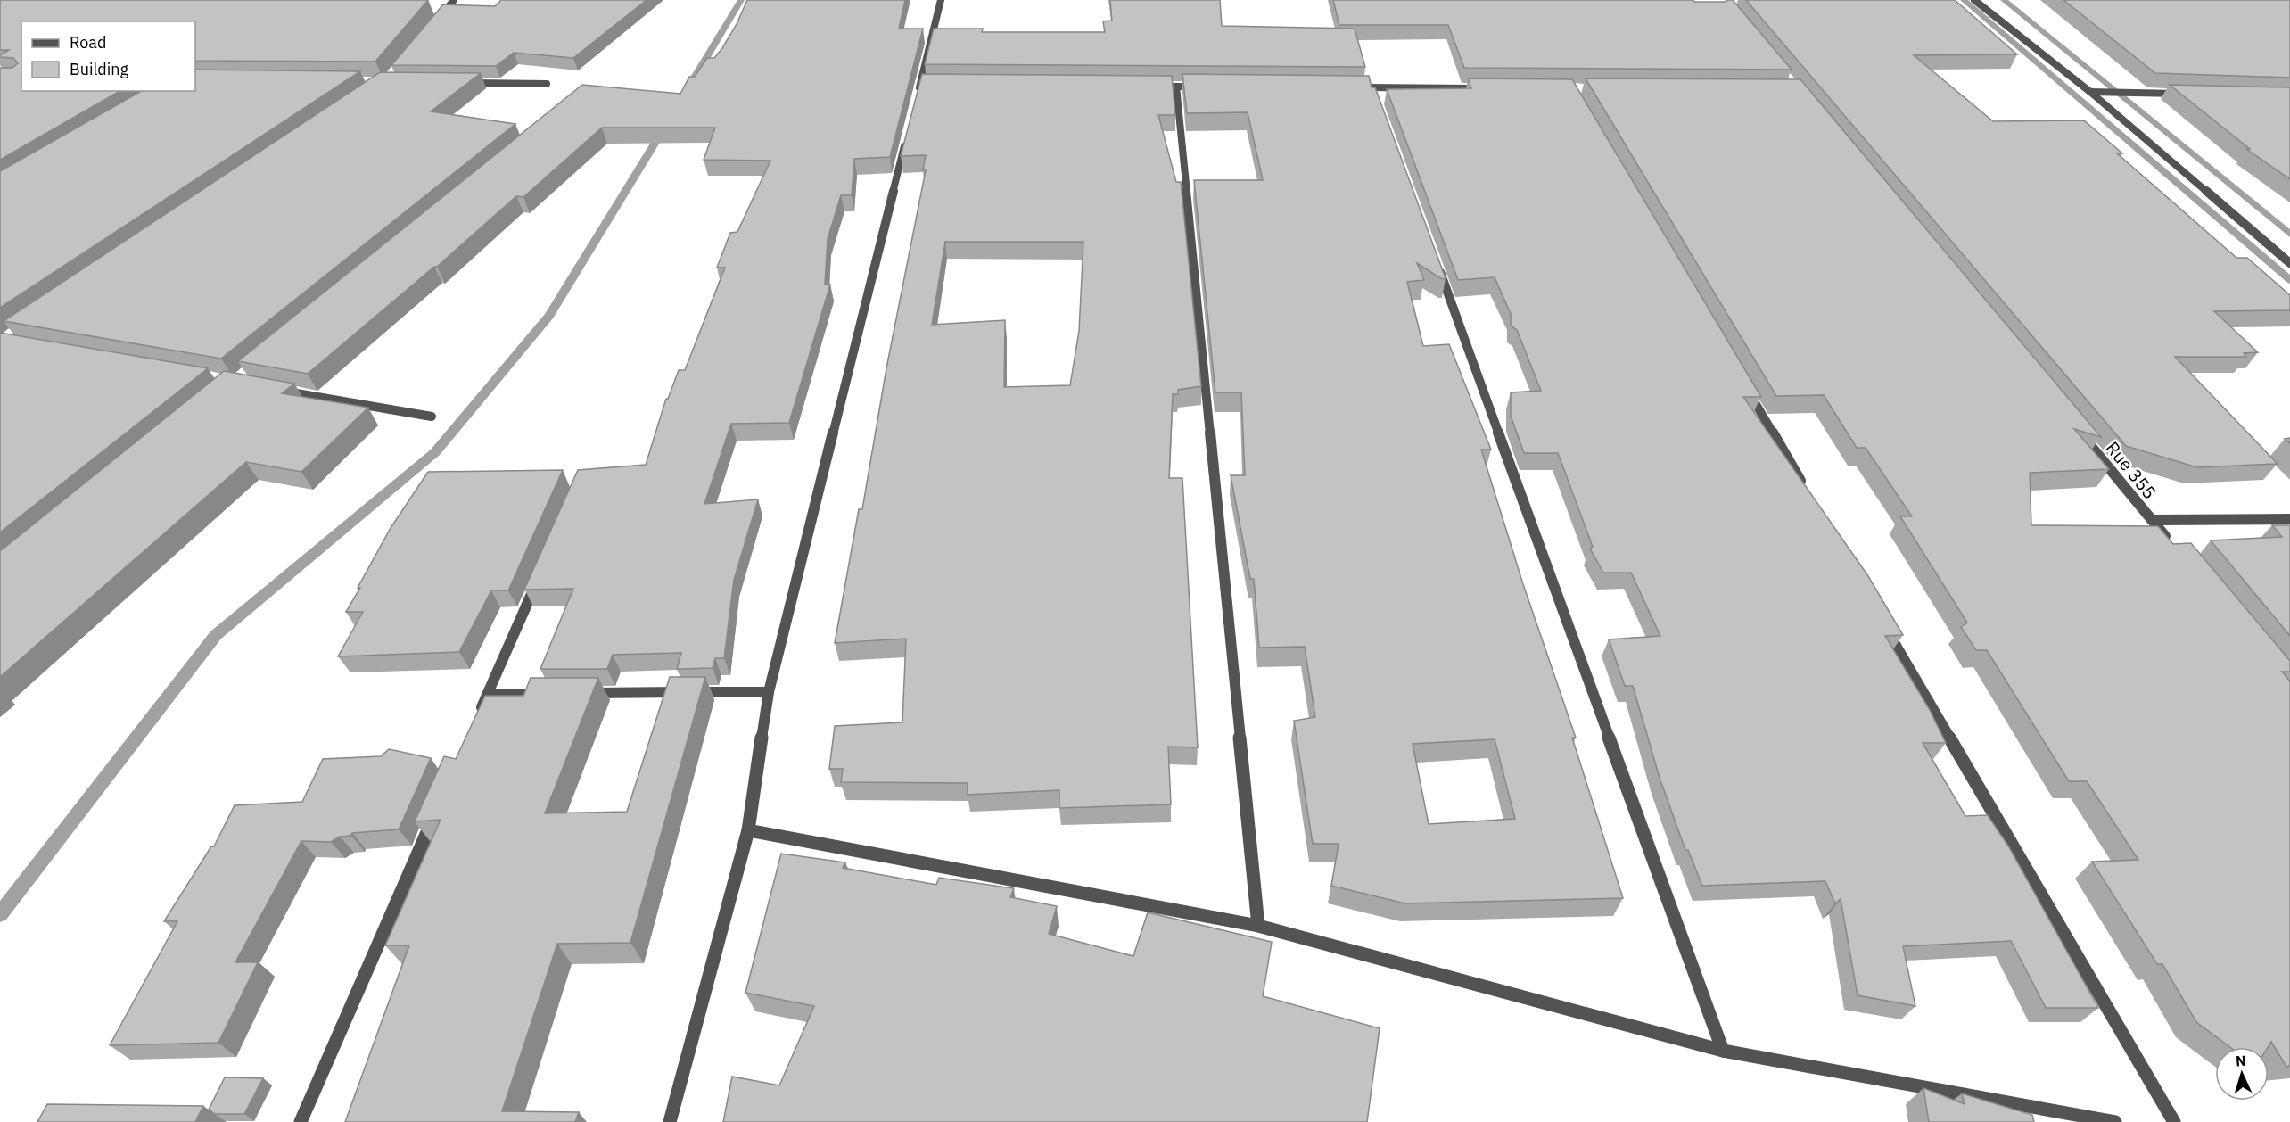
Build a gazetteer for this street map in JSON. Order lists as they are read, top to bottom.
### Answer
{
  "streets": {
    "street": ["Rue 355"]
  },
  "legend": ["Road", "Building"],
  "north": "top"
}
